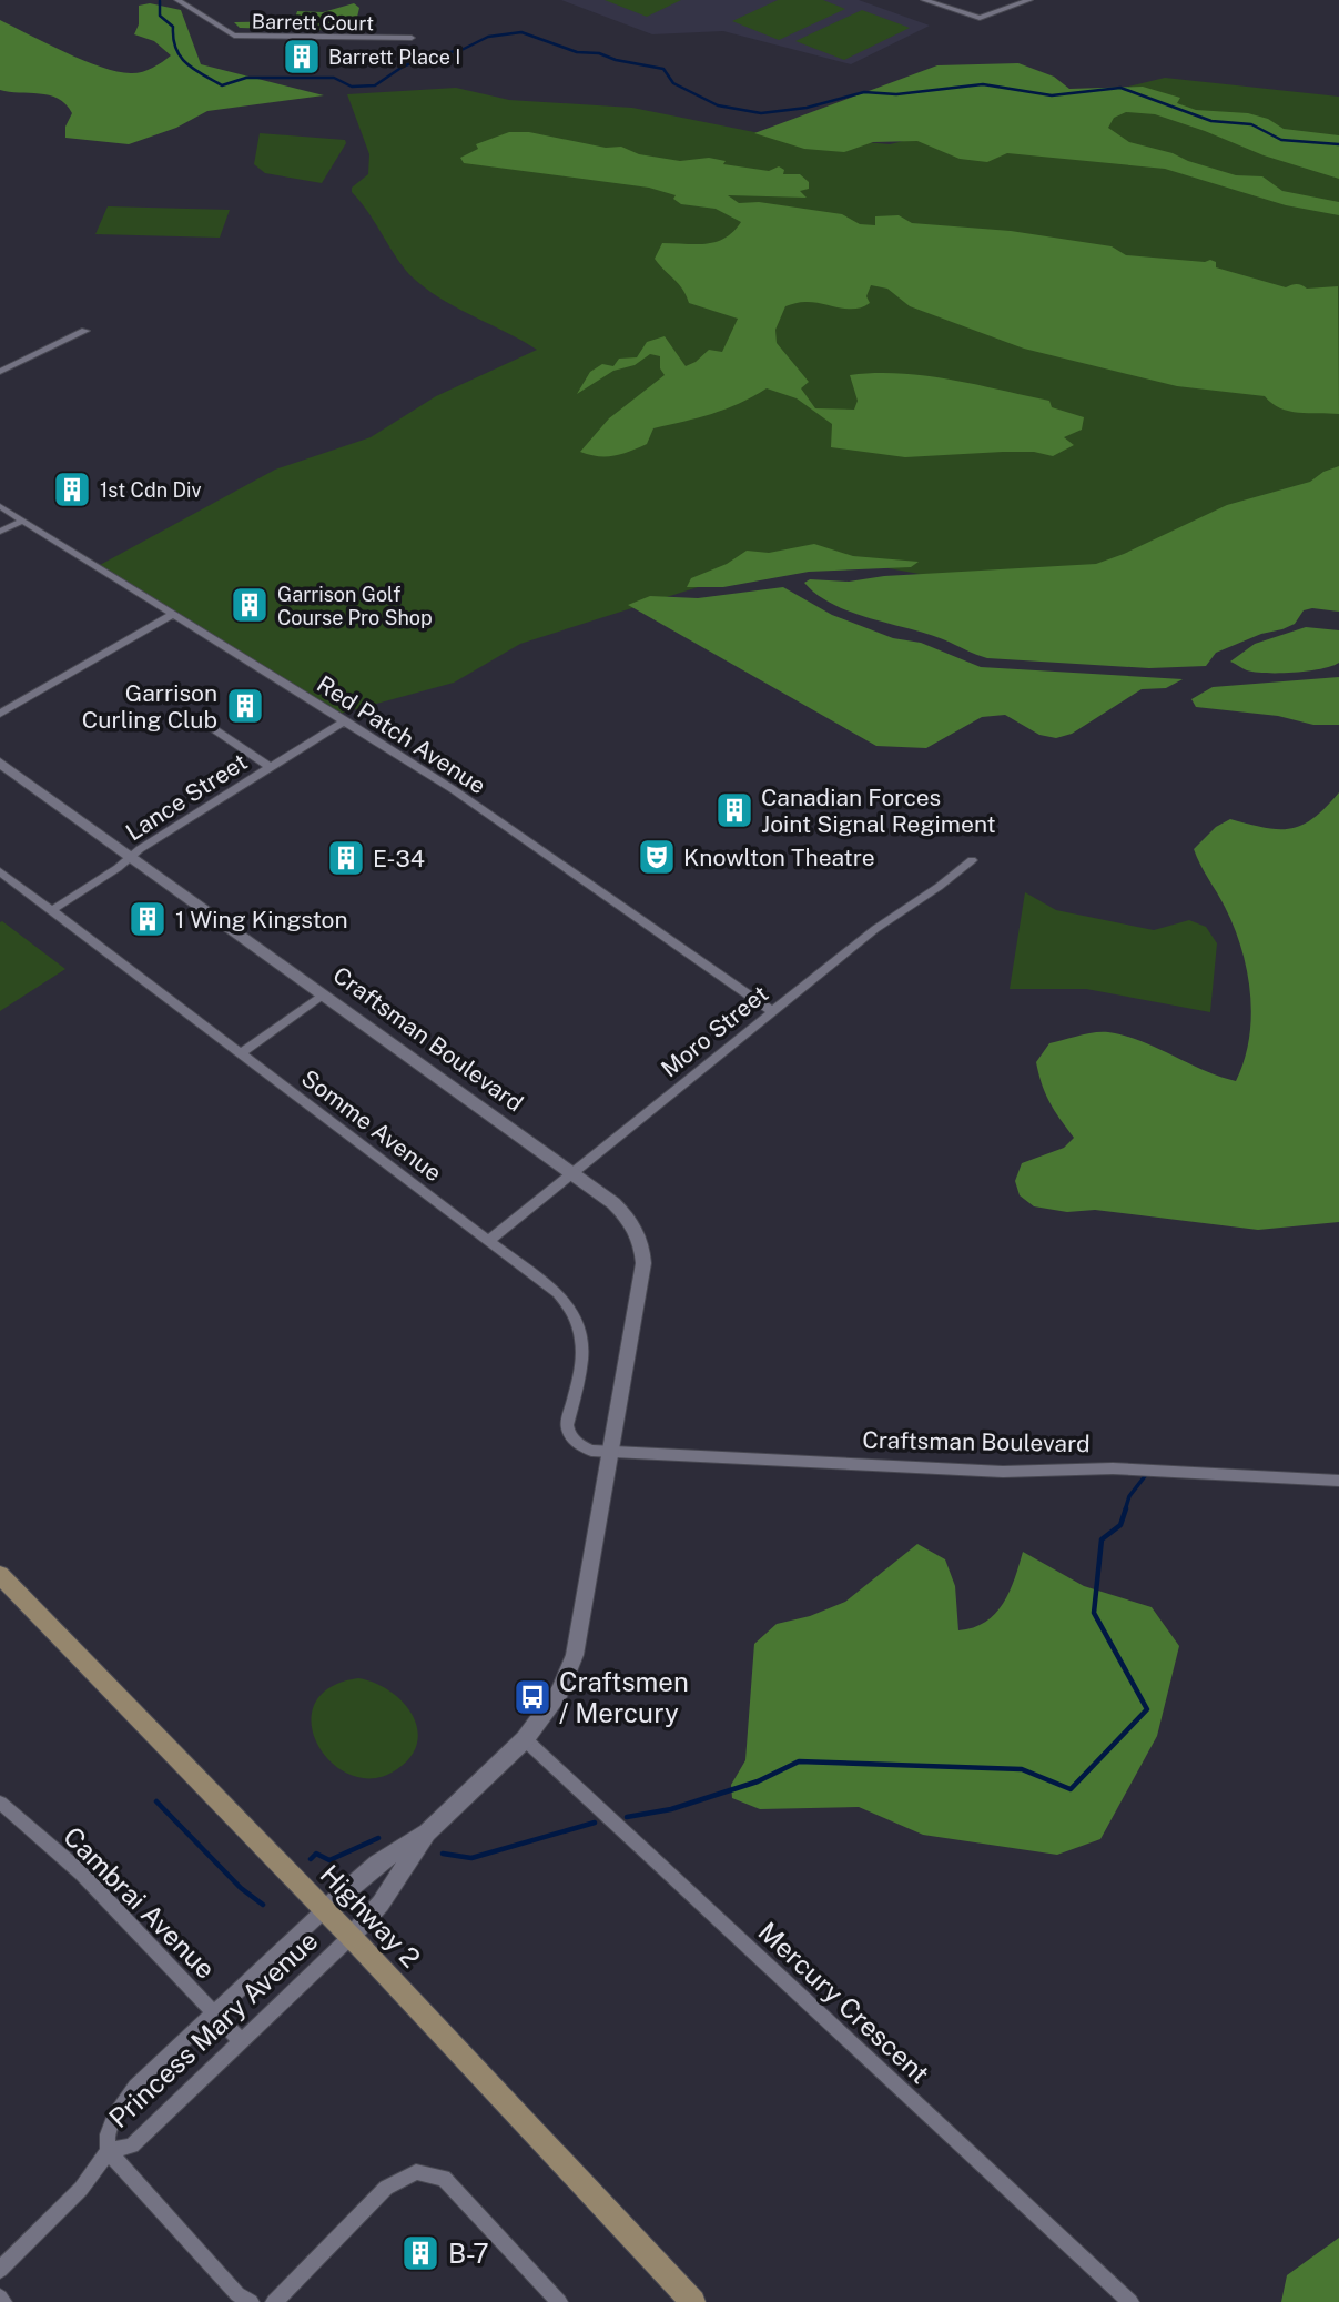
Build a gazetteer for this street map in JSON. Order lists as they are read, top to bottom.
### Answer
{
  "streets": {
    "main road": ["Highway 2"],
    "street": [
      "Barrett Court",
      "Red Patch Avenue",
      "Lance Street",
      "Moro Street",
      "Craftsman Boulevard",
      "Somme Avenue",
      "Cambrai Avenue",
      "Mercury Crescent",
      "Princess Mary Avenue"
    ]
  },
  "crossings": [
    ["Red Patch Avenue", "Lance Street"],
    ["Red Patch Avenue", "Moro Street"],
    ["Lance Street", "Craftsman Boulevard"],
    ["Lance Street", "Somme Avenue"],
    ["Moro Street", "Craftsman Boulevard"],
    ["Moro Street", "Somme Avenue"],
    ["Craftsman Boulevard", "Somme Avenue"],
    ["Craftsman Boulevard", "Highway 2"],
    ["Craftsman Boulevard", "Mercury Crescent"],
    ["Craftsman Boulevard", "Princess Mary Avenue"],
    ["Cambrai Avenue", "Princess Mary Avenue"],
    ["Highway 2", "Princess Mary Avenue"]
  ],
  "places": {
    "building": [
      "Barrett Place I",
      "1st Cdn Div",
      "Garrison Golf Course Pro Shop",
      "Garrison Curling Club",
      "Canadian Forces Joint Signal Regiment",
      "E-34",
      "1 Wing Kingston",
      "B-7"
    ],
    "theatre": ["Knowlton Theatre"],
    "bus stop": ["Craftsmen / Mercury"]
  }
}
